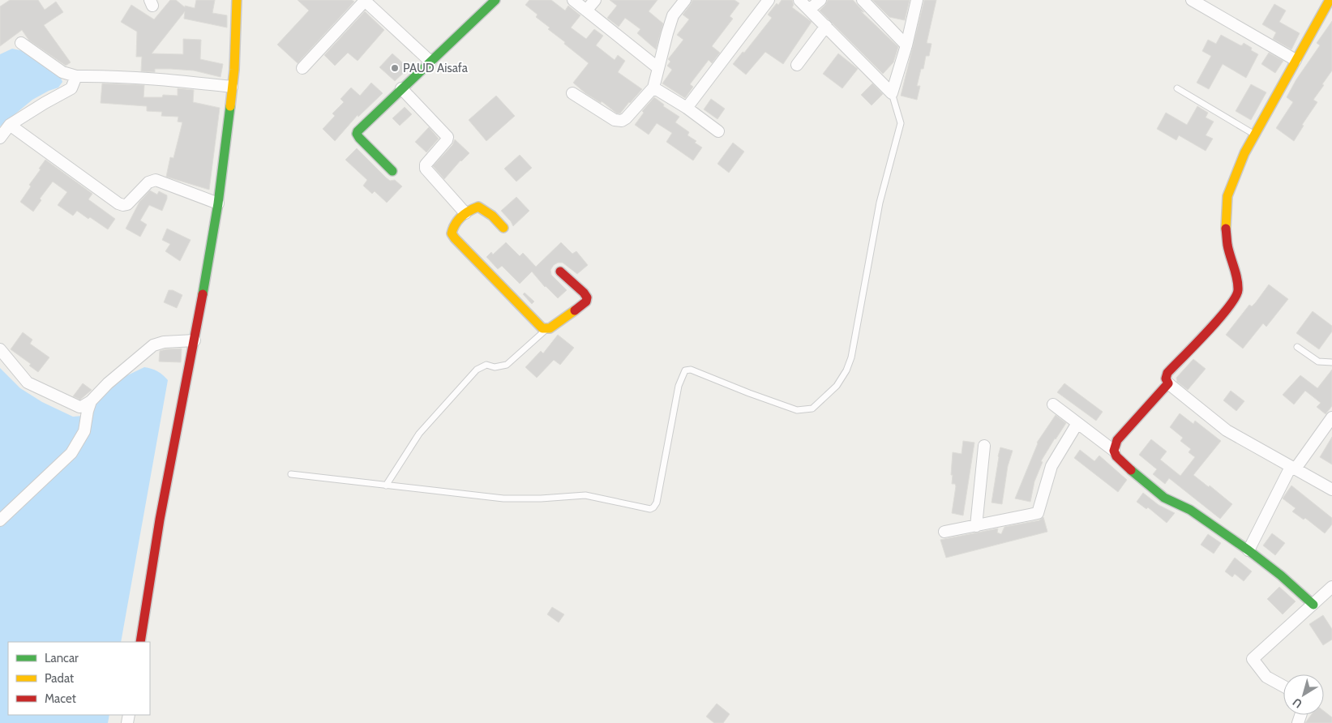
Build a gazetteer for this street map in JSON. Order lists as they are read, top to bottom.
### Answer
{
  "places": ["PAUD Aisafa"],
  "legend": ["Lancar", "Padat", "Macet"],
  "north": "bottom left"
}
